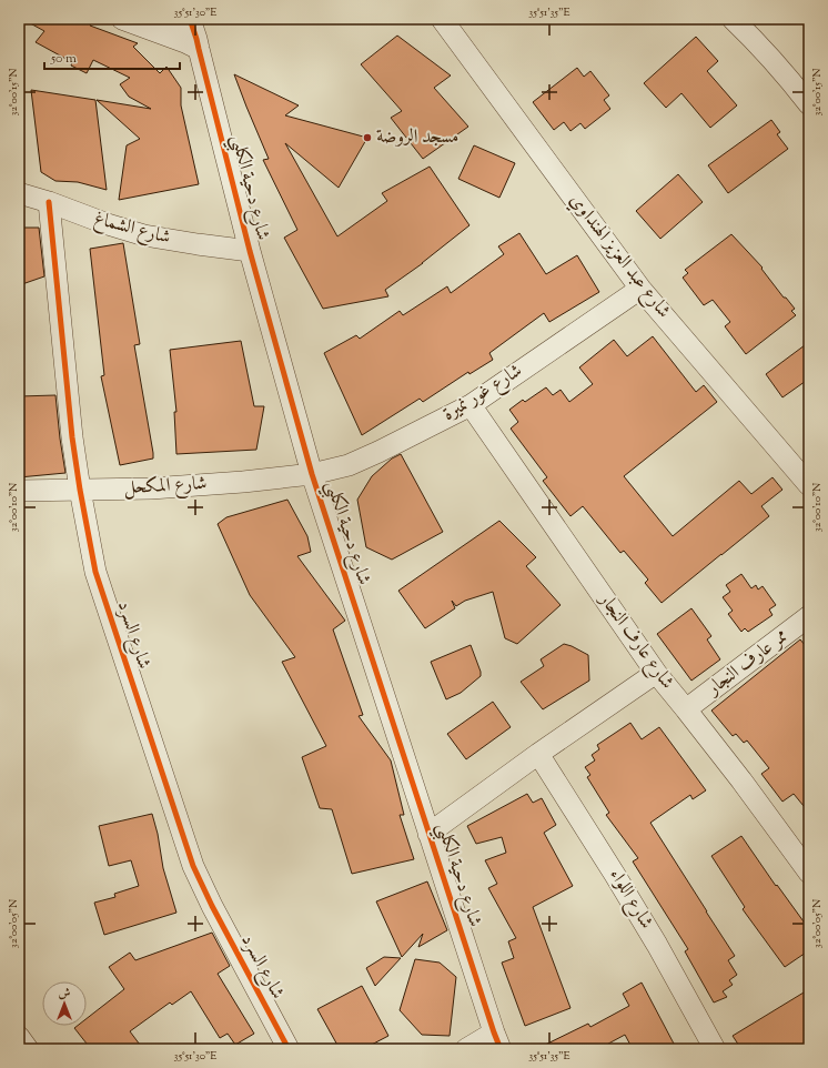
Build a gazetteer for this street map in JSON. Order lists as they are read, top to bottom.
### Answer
{
  "streets": {
    "street": [
      "شارع دحية الكلبي",
      "شارع الشماغ",
      "شارع عبد العزيز الهنداوي",
      "شارع غور نميرة",
      "شارع المكحل",
      "شارع السرد",
      "شارع عارف النجار",
      "ممر عارف النجار",
      "شارع اللواء"
    ]
  },
  "crossings": [
    ["شارع دحية الكلبي", "شارع الشماغ"],
    ["شارع دحية الكلبي", "شارع غور نميرة"],
    ["شارع دحية الكلبي", "شارع المكحل"],
    ["شارع الشماغ", "شارع السرد"],
    ["شارع عبد العزيز الهنداوي", "شارع غور نميرة"],
    ["شارع غور نميرة", "شارع المكحل"],
    ["شارع غور نميرة", "شارع عارف النجار"],
    ["شارع المكحل", "شارع السرد"],
    ["شارع عارف النجار", "ممر عارف النجار"]
  ],
  "places": ["مسجد الروضة"],
  "scale_bar": "50 m",
  "north": "top",
  "coordinates": [
    "35°51'30\"E",
    "35°51'35\"E",
    "32°00'15\"N",
    "32°00'10\"N",
    "32°00'05\"N"
  ]
}
